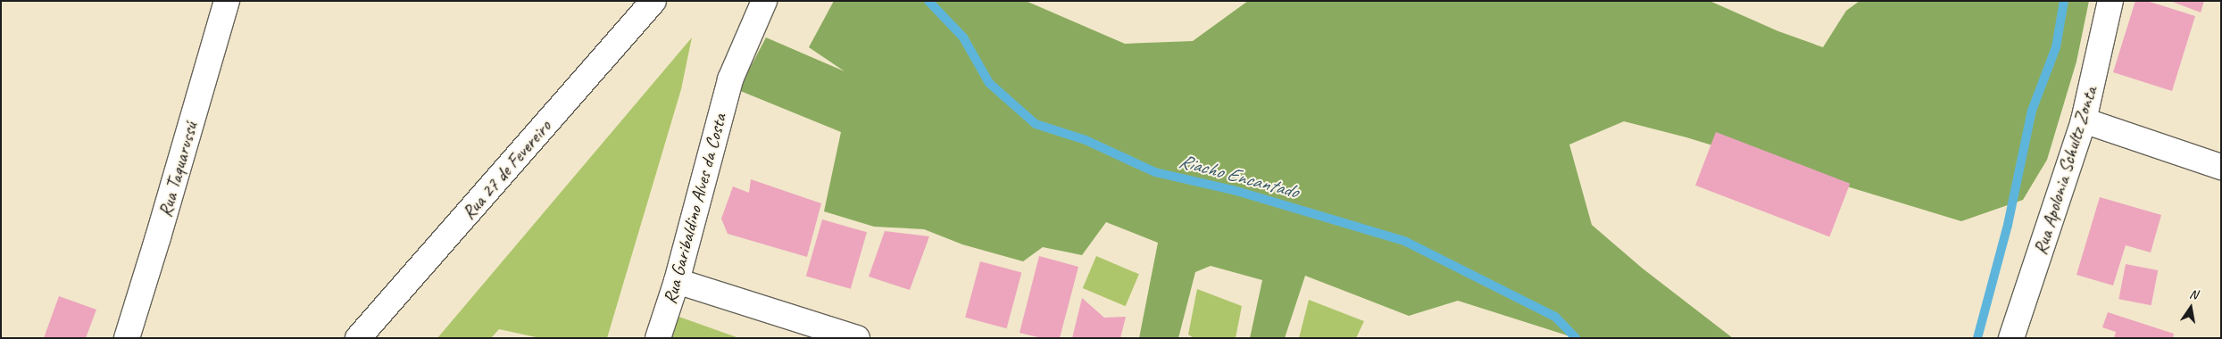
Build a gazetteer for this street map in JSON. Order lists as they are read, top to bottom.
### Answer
{
  "streets": {
    "street": [
      "Rua Taquarussú",
      "Rua 27 de Fevereiro",
      "Rua Apolonia Schultz Zonta",
      "Rua Garibaldino Alves da Costa"
    ]
  },
  "water": ["Riacho Encantado"],
  "north": "top"
}
